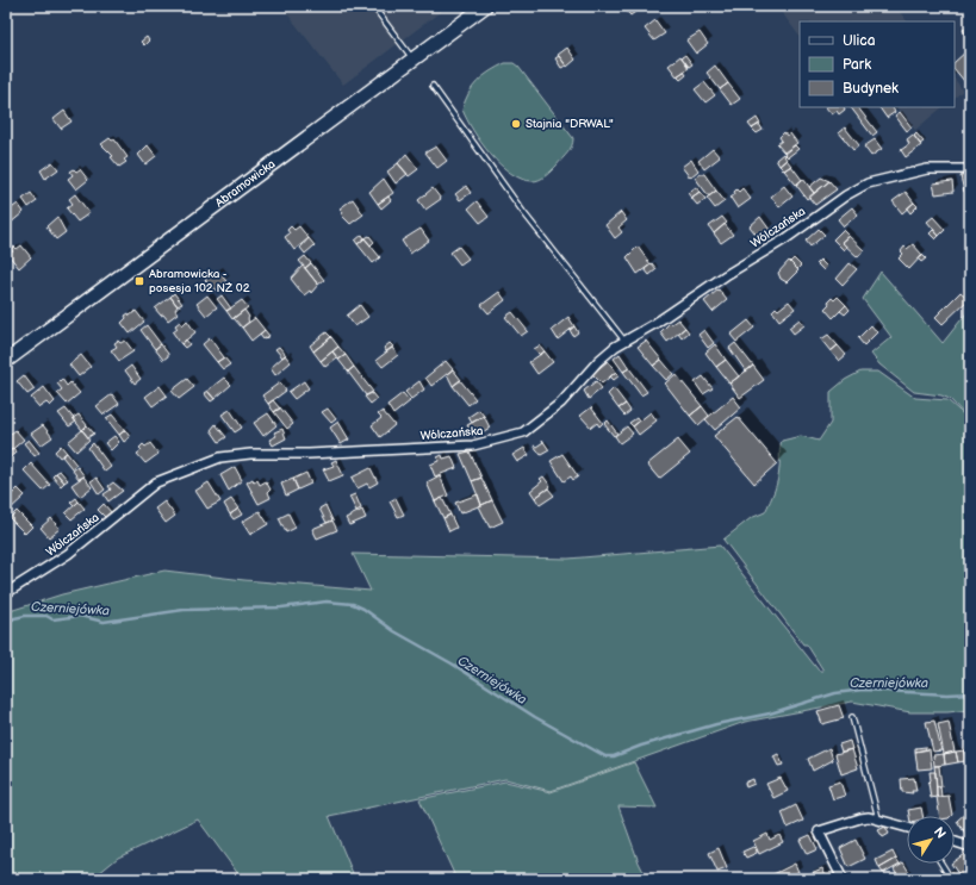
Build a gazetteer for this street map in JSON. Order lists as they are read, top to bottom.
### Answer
{
  "streets": {
    "main road": ["Abramowicka"],
    "street": ["Wólczańska"]
  },
  "water": ["Czerniejówka"],
  "places": {
    "other": ["Stajnia \"DRWAL\""],
    "transit": ["Abramowicka - posesja 102 NŻ 02"]
  },
  "legend": ["Ulica", "Park", "Budynek"],
  "north": "top right"
}
